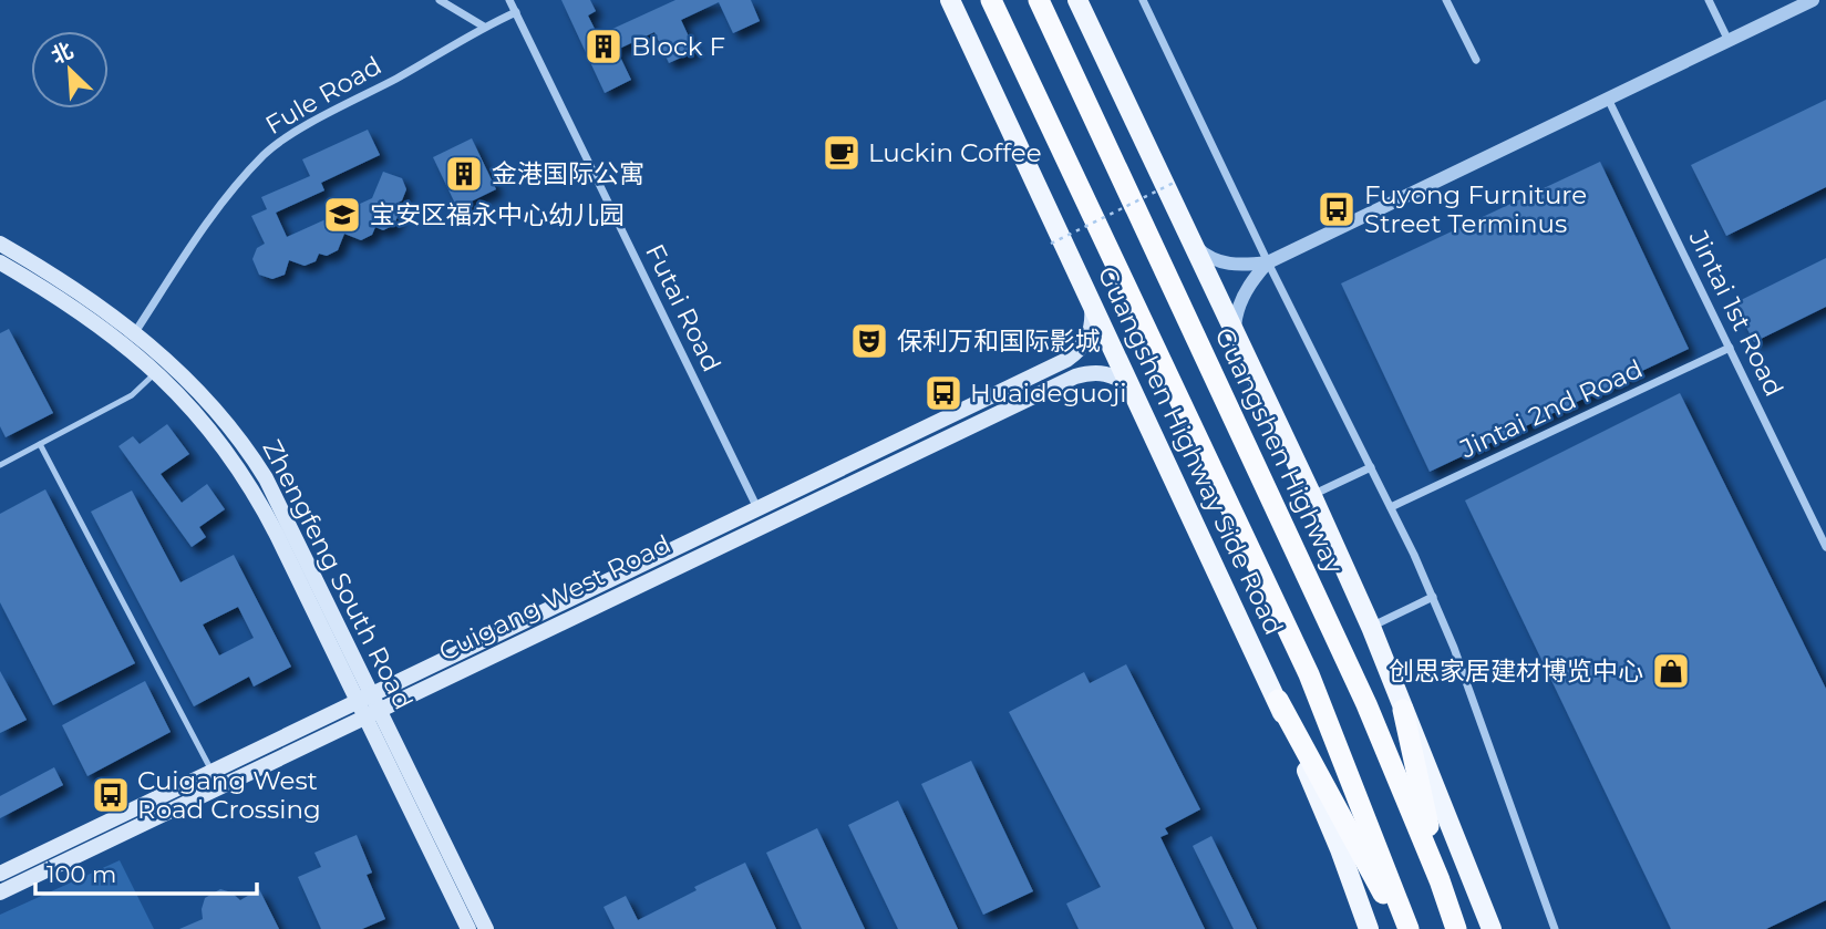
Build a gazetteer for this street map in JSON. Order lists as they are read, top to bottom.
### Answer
{
  "streets": {
    "highway": ["Guangshen Highway"],
    "main road": ["Guangshen Highway Side Road", "Zhengfeng South Road", "Cuigang West Road"],
    "street": [
      "Fule Road",
      "Futai Road",
      "Jintai 1st Road",
      "Jintai 2nd Road"
    ]
  },
  "crossings": [
    ["Fule Road", "Futai Road"],
    ["Fule Road", "Zhengfeng South Road"],
    ["Futai Road", "Cuigang West Road"],
    ["Jintai 1st Road", "Jintai 2nd Road"],
    ["Guangshen Highway Side Road", "Cuigang West Road"],
    ["Zhengfeng South Road", "Cuigang West Road"]
  ],
  "places": {
    "building": ["Block F", "金港国际公寓"],
    "cafe": ["Luckin Coffee"],
    "bus stop": ["Fuyong Furniture Street Terminus", "Huaideguoji", "Cuigang West Road Crossing"],
    "school or university": ["宝安区福永中心幼儿园"],
    "theatre": ["保利万和国际影城"],
    "shop": ["创思家居建材博览中心"]
  },
  "scale_bar": "100 m",
  "north": "top left"
}
